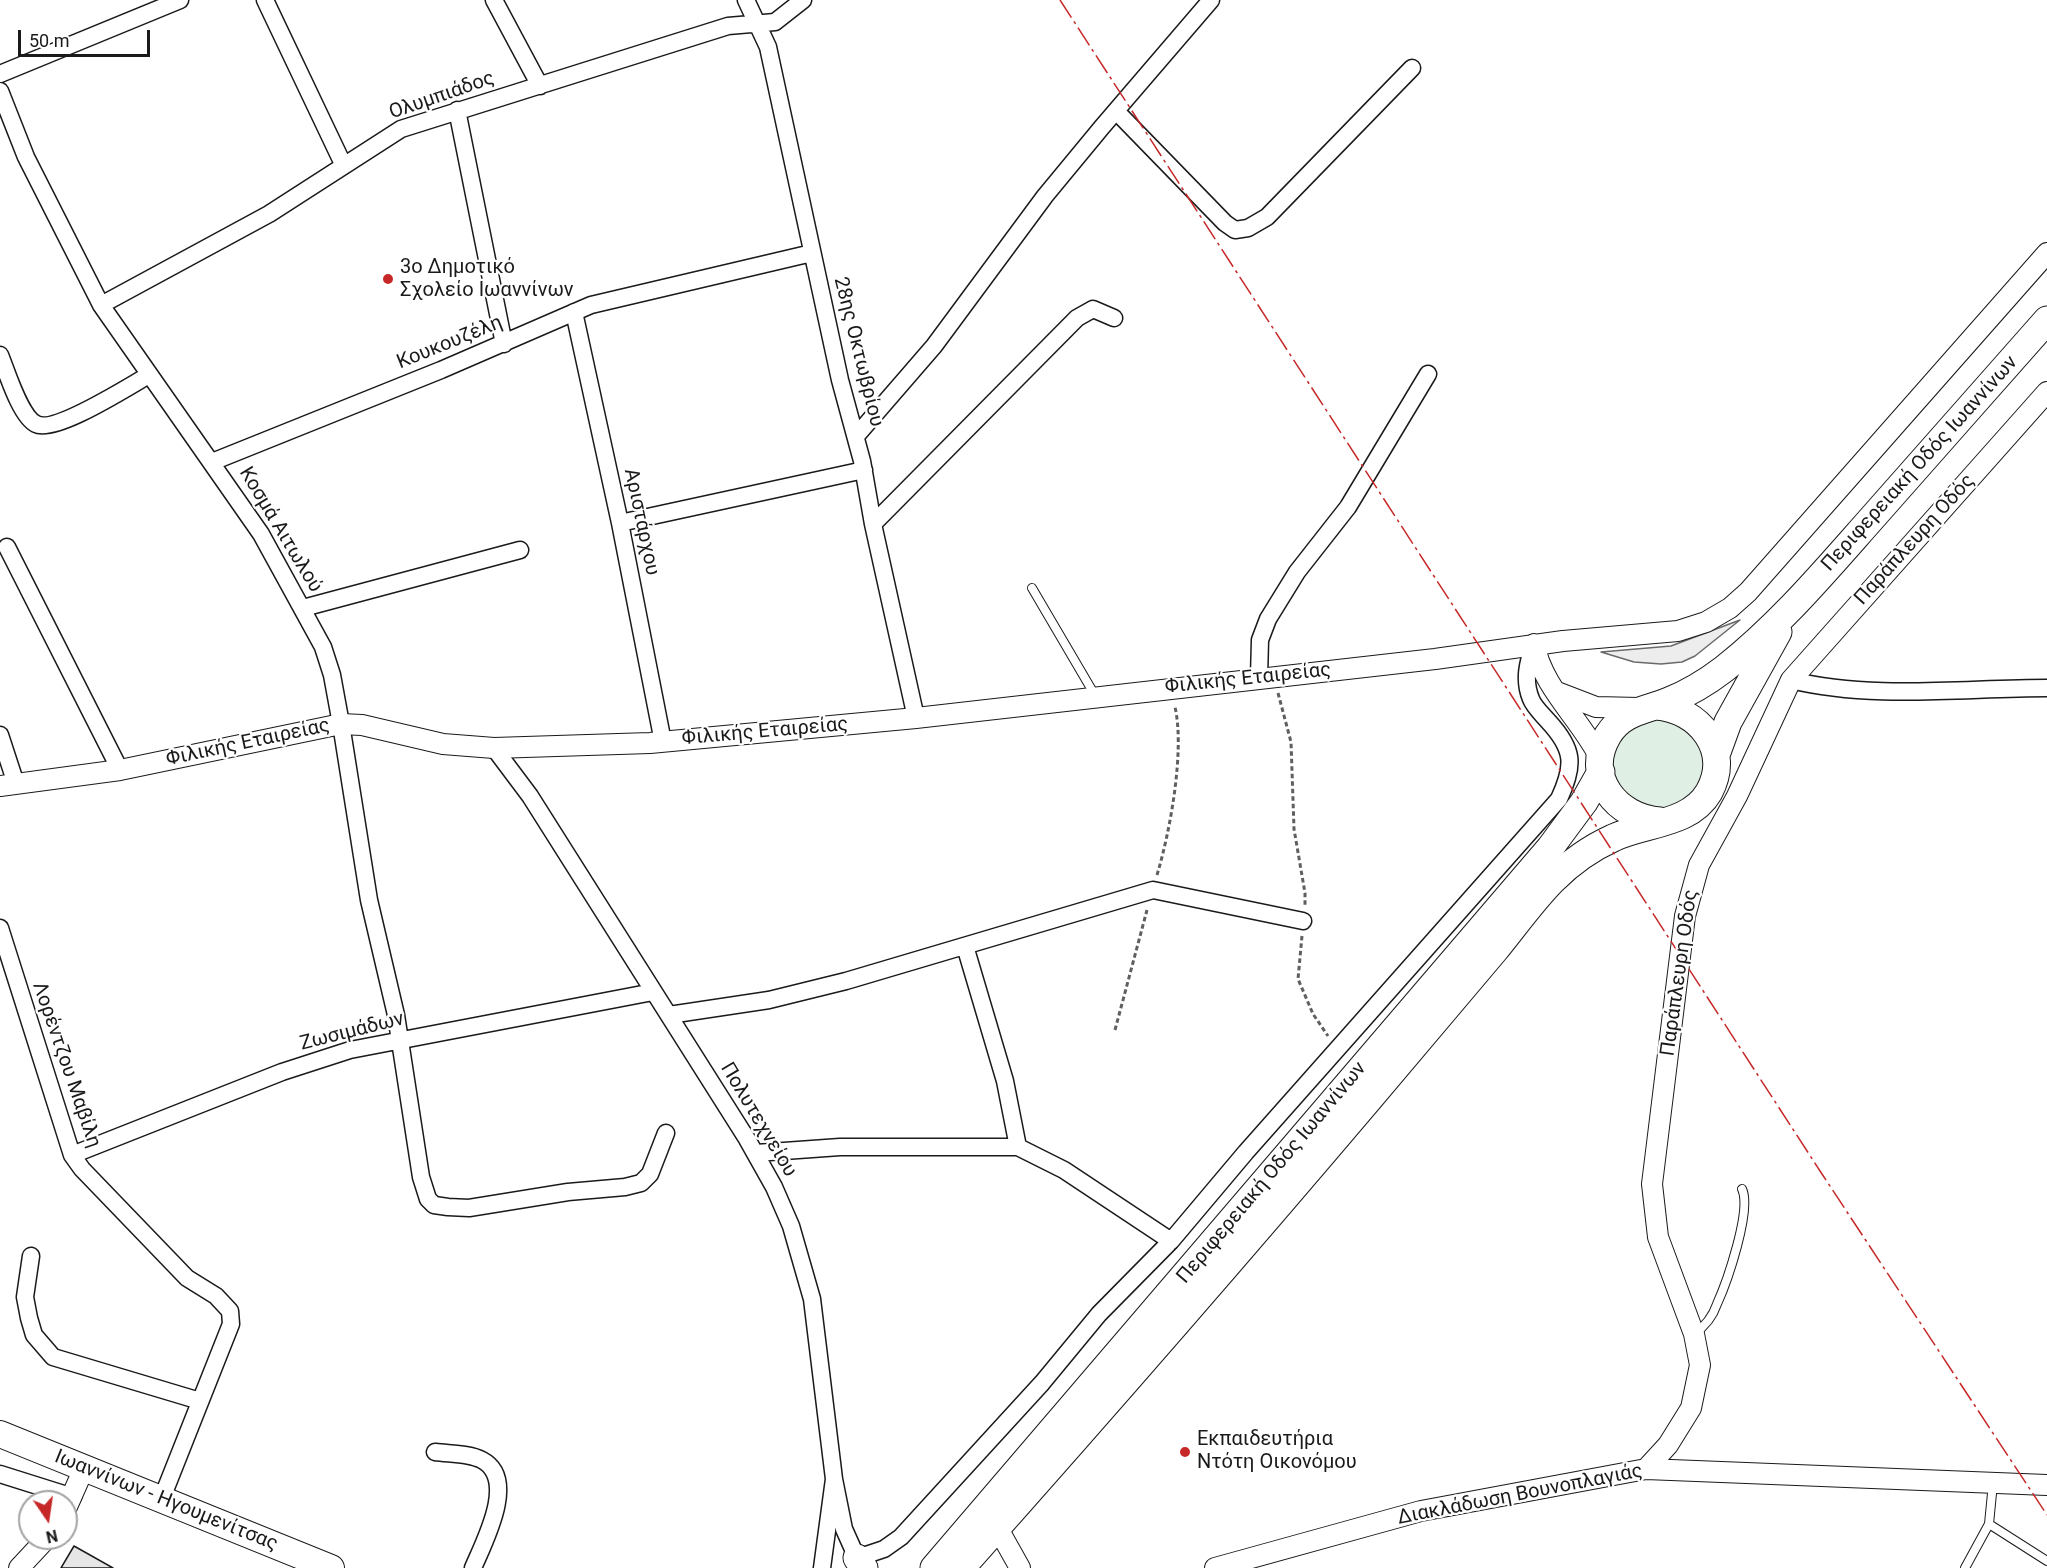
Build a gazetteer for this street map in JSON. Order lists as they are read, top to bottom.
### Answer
{
  "streets": {
    "highway": ["Περιφερειακή Οδός Ιωαννίνων"],
    "main road": ["Ιωαννίνων - Ηγουμενίτσας"],
    "street": [
      "Ολυμπιάδος",
      "Κουκουζέλη",
      "28ης Οκτωβρίου",
      "Αριστάρχου",
      "Κοσμά Αιτωλού",
      "Παράπλευρη Οδός",
      "Φιλικής Εταιρείας",
      "Ζωσιμάδων",
      "Λορέντζου Μαβίλη",
      "Πολυτεχνείου",
      "Διακλάδωση Βουνοπλαγιάς"
    ]
  },
  "crossings": [
    ["Ολυμπιάδος", "28ης Οκτωβρίου"],
    ["Ολυμπιάδος", "Κοσμά Αιτωλού"],
    ["Κουκουζέλη", "28ης Οκτωβρίου"],
    ["Κουκουζέλη", "Αριστάρχου"],
    ["Κουκουζέλη", "Κοσμά Αιτωλού"],
    ["28ης Οκτωβρίου", "Φιλικής Εταιρείας"],
    ["Αριστάρχου", "Φιλικής Εταιρείας"],
    ["Κοσμά Αιτωλού", "Φιλικής Εταιρείας"],
    ["Κοσμά Αιτωλού", "Ζωσιμάδων"],
    ["Παράπλευρη Οδός", "Διακλάδωση Βουνοπλαγιάς"],
    ["Φιλικής Εταιρείας", "Πολυτεχνείου"],
    ["Ζωσιμάδων", "Λορέντζου Μαβίλη"],
    ["Ζωσιμάδων", "Πολυτεχνείου"],
    ["Λορέντζου Μαβίλη", "Ιωαννίνων - Ηγουμενίτσας"]
  ],
  "places": ["3ο Δημοτικό Σχολείο Ιωαννίνων", "Εκπαιδευτήρια Ντότη Οικονόμου"],
  "scale_bar": "50 m",
  "north": "bottom"
}
